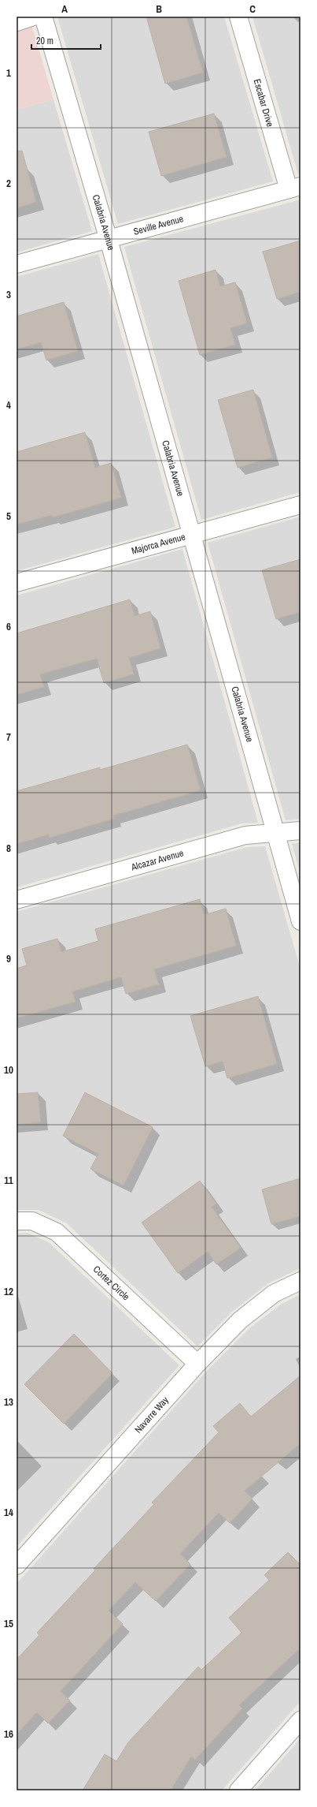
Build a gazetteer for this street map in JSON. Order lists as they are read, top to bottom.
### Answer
{
  "streets": {
    "street": [
      "Escabar Drive",
      "Calabria Avenue",
      "Seville Avenue",
      "Majorca Avenue",
      "Alcazar Avenue",
      "Cortez Circle",
      "Navarre Way"
    ]
  },
  "crossings": [
    ["Escabar Drive", "Seville Avenue"],
    ["Calabria Avenue", "Seville Avenue"],
    ["Calabria Avenue", "Majorca Avenue"],
    ["Calabria Avenue", "Alcazar Avenue"],
    ["Cortez Circle", "Navarre Way"]
  ],
  "scale_bar": "20 m",
  "grid": {
    "columns": ["A", "B", "C"],
    "rows": [
      "1",
      "2",
      "3",
      "4",
      "5",
      "6",
      "7",
      "8",
      "9",
      "10",
      "11",
      "12",
      "13",
      "14",
      "15",
      "16"
    ]
  }
}
